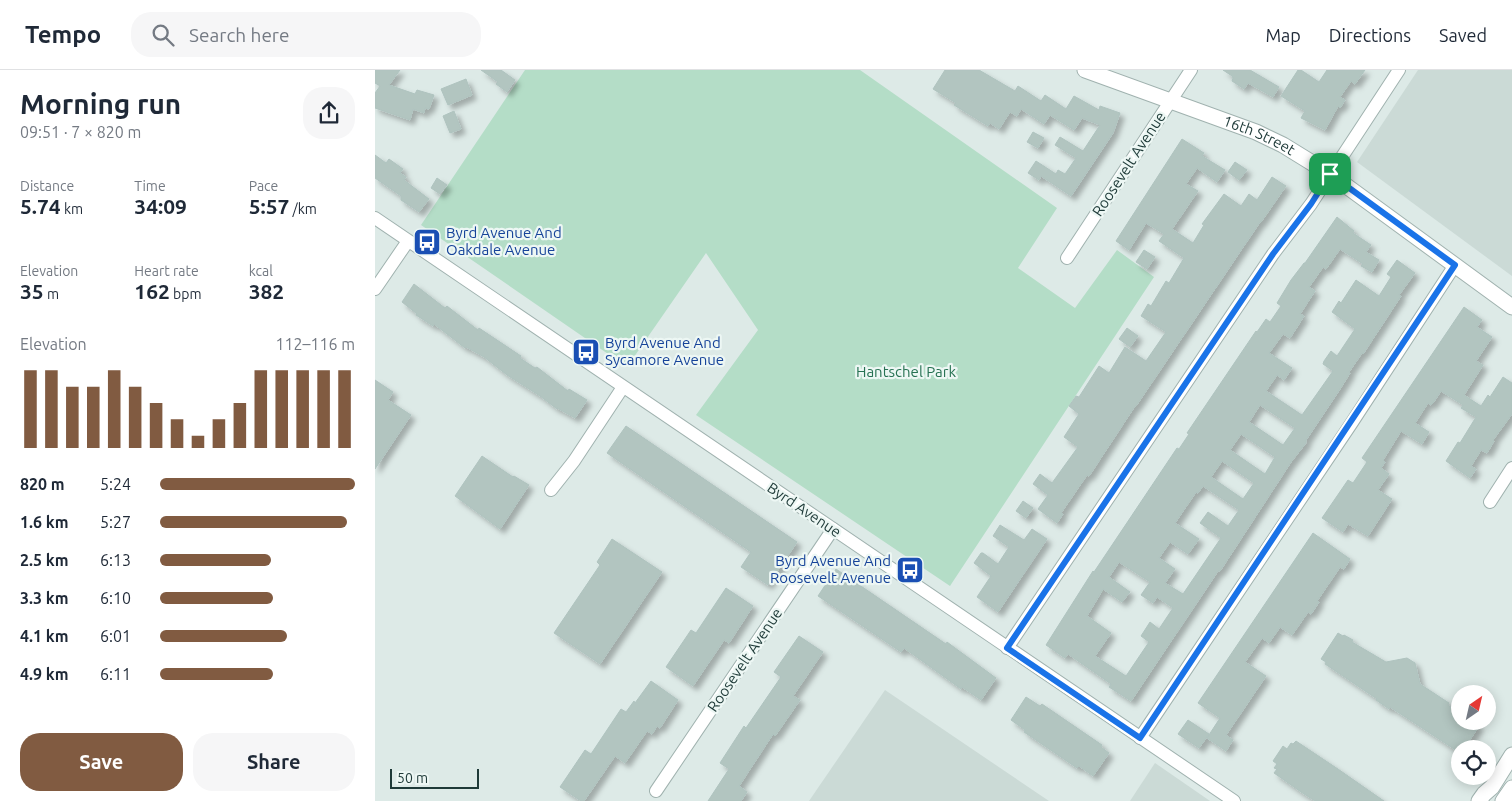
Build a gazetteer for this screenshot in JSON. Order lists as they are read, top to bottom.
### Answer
{
  "streets": {
    "street": ["16th Street", "Roosevelt Avenue", "Byrd Avenue"]
  },
  "crossings": [
    ["16th Street", "Roosevelt Avenue"],
    ["Roosevelt Avenue", "Byrd Avenue"]
  ],
  "parks": ["Hantschel Park"],
  "places": {
    "bus stop": ["Byrd Avenue And Oakdale Avenue", "Byrd Avenue And Sycamore Avenue", "Byrd Avenue And Roosevelt Avenue"]
  },
  "scale_bar": "50 m",
  "north": "top right",
  "page": {
    "header": "Tempo",
    "search": "Search here",
    "nav": ["Map", "Directions", "Saved"],
    "heading": ["Morning run", "09:51 · 7 × 820 m"],
    "stats": [
      ["Distance", "5.74 km"],
      ["Time", "34:09"],
      ["Pace", "5:57 /km"],
      ["Elevation", "35 m"],
      ["Heart rate", "162 bpm"],
      ["kcal", "382"]
    ],
    "chart": ["Elevation", "112–116 m"],
    "list": [
      {
        "name": "820 m",
        "note": "5:24"
      },
      {
        "name": "1.6 km",
        "note": "5:27"
      },
      {
        "name": "2.5 km",
        "note": "6:13"
      },
      {
        "name": "3.3 km",
        "note": "6:10"
      },
      {
        "name": "4.1 km",
        "note": "6:01"
      },
      {
        "name": "4.9 km",
        "note": "6:11"
      }
    ],
    "buttons": ["Save", "Share"],
    "scale": "50 m"
  }
}
